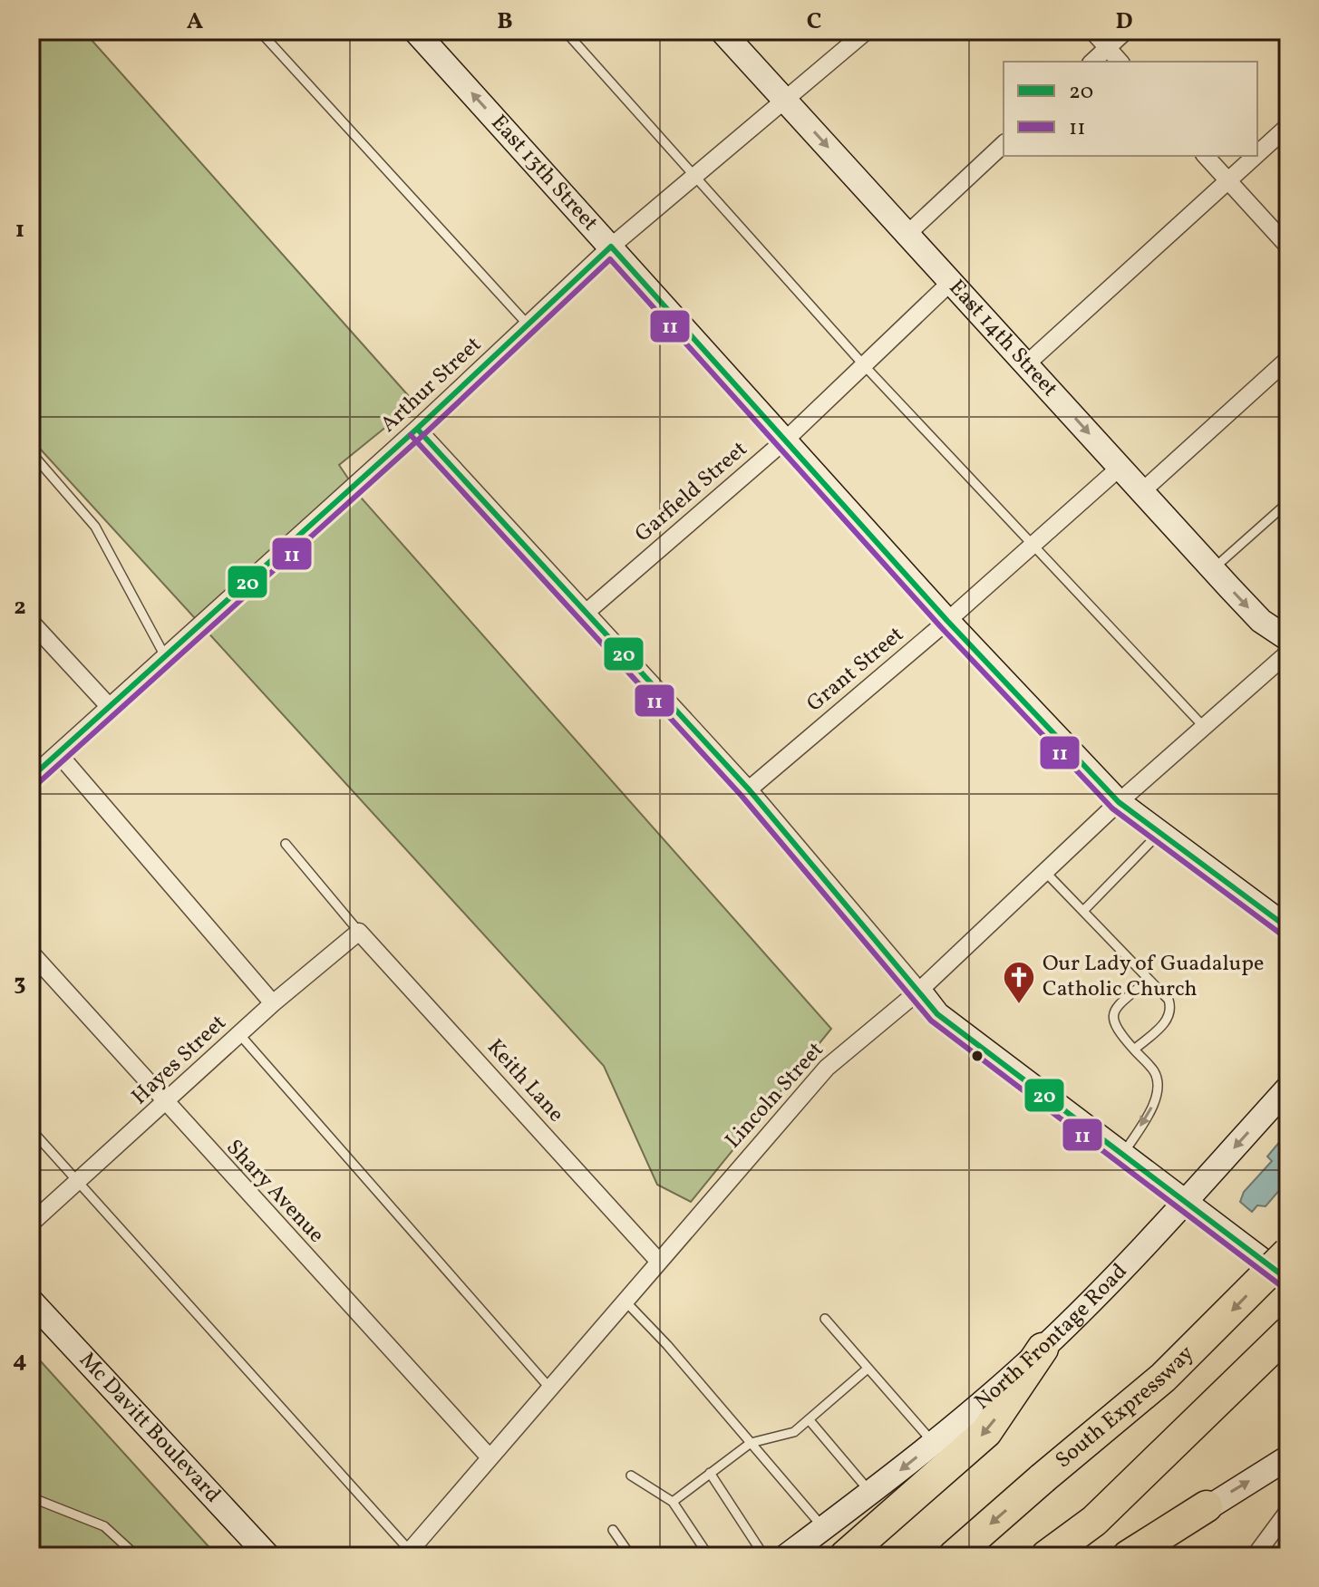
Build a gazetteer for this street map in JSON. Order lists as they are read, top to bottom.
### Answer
{
  "streets": {
    "highway": ["South Expressway"],
    "street": [
      "East 13th Street",
      "East 14th Street",
      "Arthur Street",
      "Garfield Street",
      "Grant Street",
      "Hayes Street",
      "Keith Lane",
      "Lincoln Street",
      "Shary Avenue",
      "North Frontage Road",
      "Mc Davitt Boulevard"
    ]
  },
  "crossings": [
    ["East 13th Street", "Arthur Street"],
    ["East 13th Street", "Garfield Street"],
    ["East 13th Street", "Grant Street"],
    ["East 13th Street", "Lincoln Street"],
    ["East 14th Street", "Arthur Street"],
    ["East 14th Street", "Garfield Street"],
    ["East 14th Street", "Grant Street"],
    ["Hayes Street", "Keith Lane"],
    ["Hayes Street", "Shary Avenue"],
    ["Keith Lane", "Lincoln Street"],
    ["Lincoln Street", "Shary Avenue"]
  ],
  "one_way": ["East 14th Street"],
  "places": {
    "church": ["Our Lady of Guadalupe Catholic Church"]
  },
  "lines": ["transit line 20", "transit line 11"],
  "legend": ["20", "11"],
  "grid": {
    "columns": [
      "A",
      "B",
      "C",
      "D"
    ],
    "rows": [
      "1",
      "2",
      "3",
      "4"
    ]
  }
}
